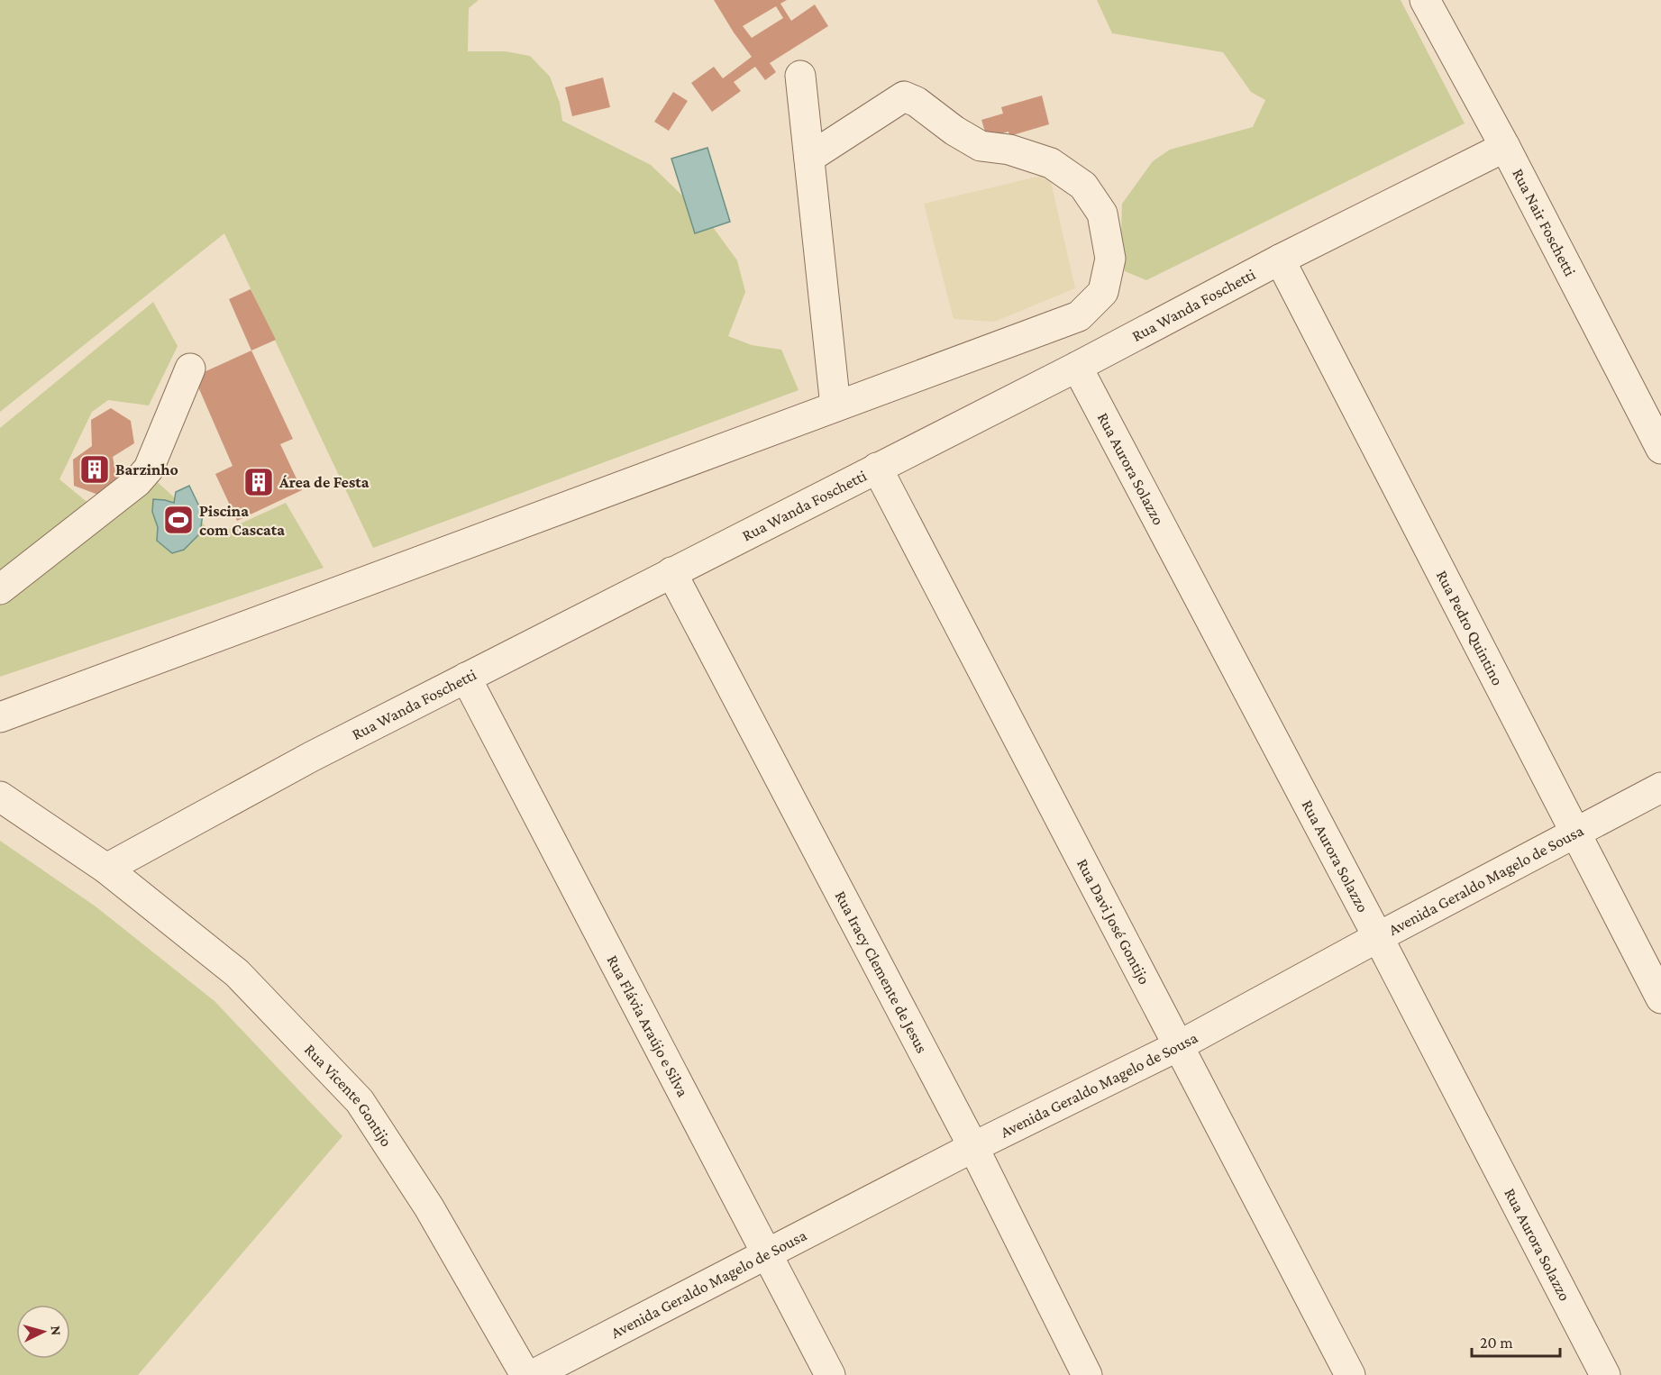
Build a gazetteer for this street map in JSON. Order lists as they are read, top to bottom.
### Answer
{
  "streets": {
    "street": [
      "Rua Nair Foschetti",
      "Rua Wanda Foschetti",
      "Rua Aurora Solazzo",
      "Rua Pedro Quintino",
      "Avenida Geraldo Magelo de Sousa",
      "Rua Davi José Gontijo",
      "Rua Iracy Clemente de Jesus",
      "Rua Flávia Araújo e Silva",
      "Rua Vicente Gontijo"
    ]
  },
  "crossings": [
    ["Rua Nair Foschetti", "Rua Wanda Foschetti"],
    ["Rua Wanda Foschetti", "Rua Aurora Solazzo"],
    ["Rua Wanda Foschetti", "Rua Pedro Quintino"],
    ["Rua Wanda Foschetti", "Rua Davi José Gontijo"],
    ["Rua Wanda Foschetti", "Rua Iracy Clemente de Jesus"],
    ["Rua Wanda Foschetti", "Rua Flávia Araújo e Silva"],
    ["Rua Wanda Foschetti", "Rua Vicente Gontijo"],
    ["Rua Aurora Solazzo", "Avenida Geraldo Magelo de Sousa"],
    ["Rua Pedro Quintino", "Avenida Geraldo Magelo de Sousa"],
    ["Avenida Geraldo Magelo de Sousa", "Rua Davi José Gontijo"],
    ["Avenida Geraldo Magelo de Sousa", "Rua Iracy Clemente de Jesus"],
    ["Avenida Geraldo Magelo de Sousa", "Rua Flávia Araújo e Silva"]
  ],
  "places": {
    "building": ["Barzinho", "Área de Festa"],
    "sports": ["Piscina com Cascata"]
  },
  "scale_bar": "20 m",
  "north": "right"
}
